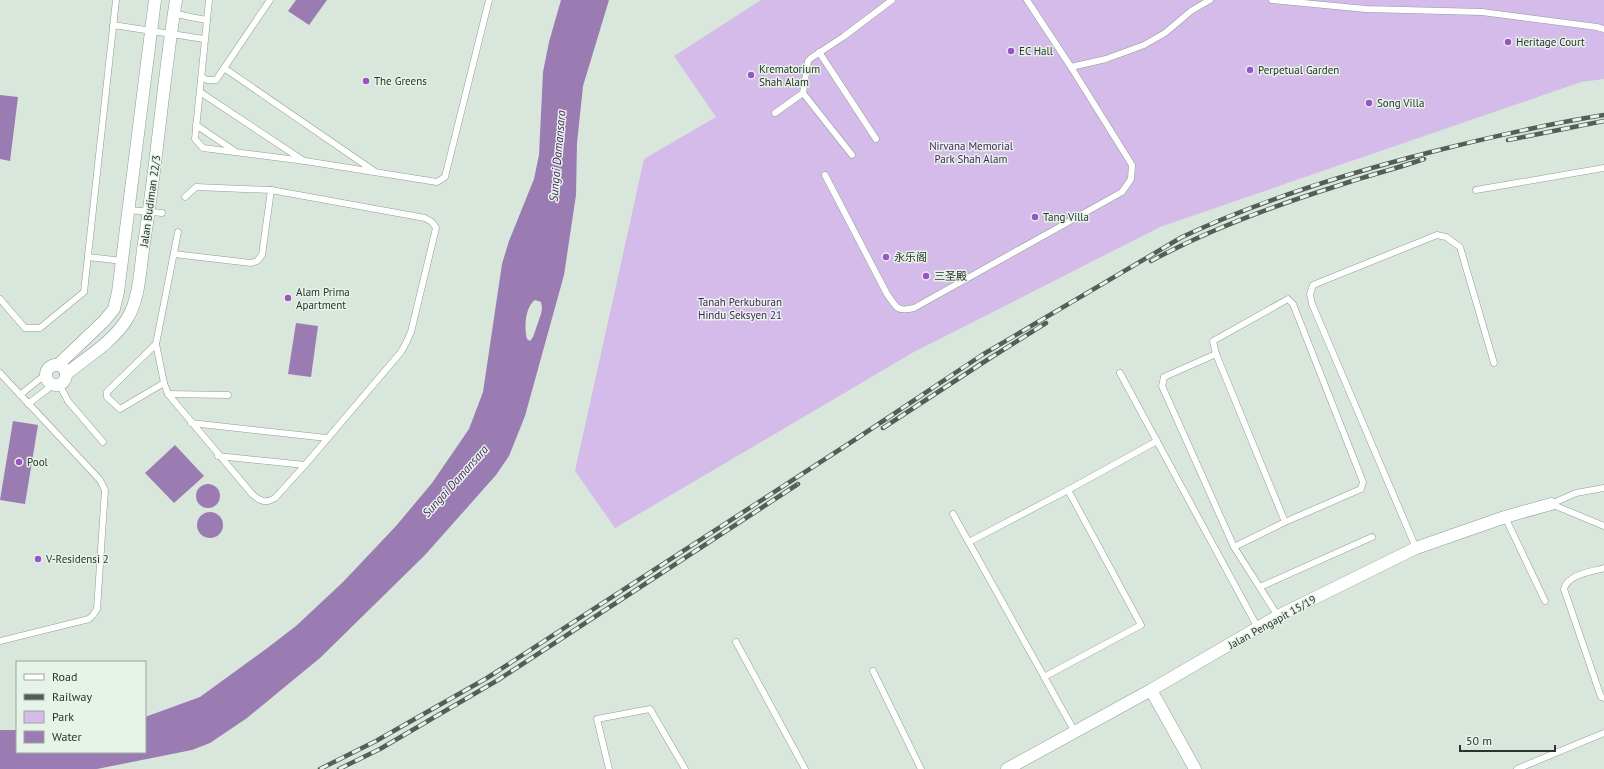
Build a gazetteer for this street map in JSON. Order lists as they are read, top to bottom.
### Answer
{
  "streets": {
    "street": ["Jalan Budiman 22/3", "Jalan Pengapit 15/19"]
  },
  "water": ["Sungai Damansara"],
  "parks": ["Nirvana Memorial Park Shah Alam", "Tanah Perkuburan Hindu Seksyen 21"],
  "places": [
    "Heritage Court",
    "EC Hall",
    "Perpetual Garden",
    "Krematorium Shah Alam",
    "The Greens",
    "Song Villa",
    "Tang Villa",
    "永乐阁",
    "三圣殿",
    "Alam Prima Apartment",
    "Pool",
    "V-Residensi 2"
  ],
  "legend": [
    "Road",
    "Railway",
    "Park",
    "Water"
  ],
  "scale_bar": "50 m"
}
